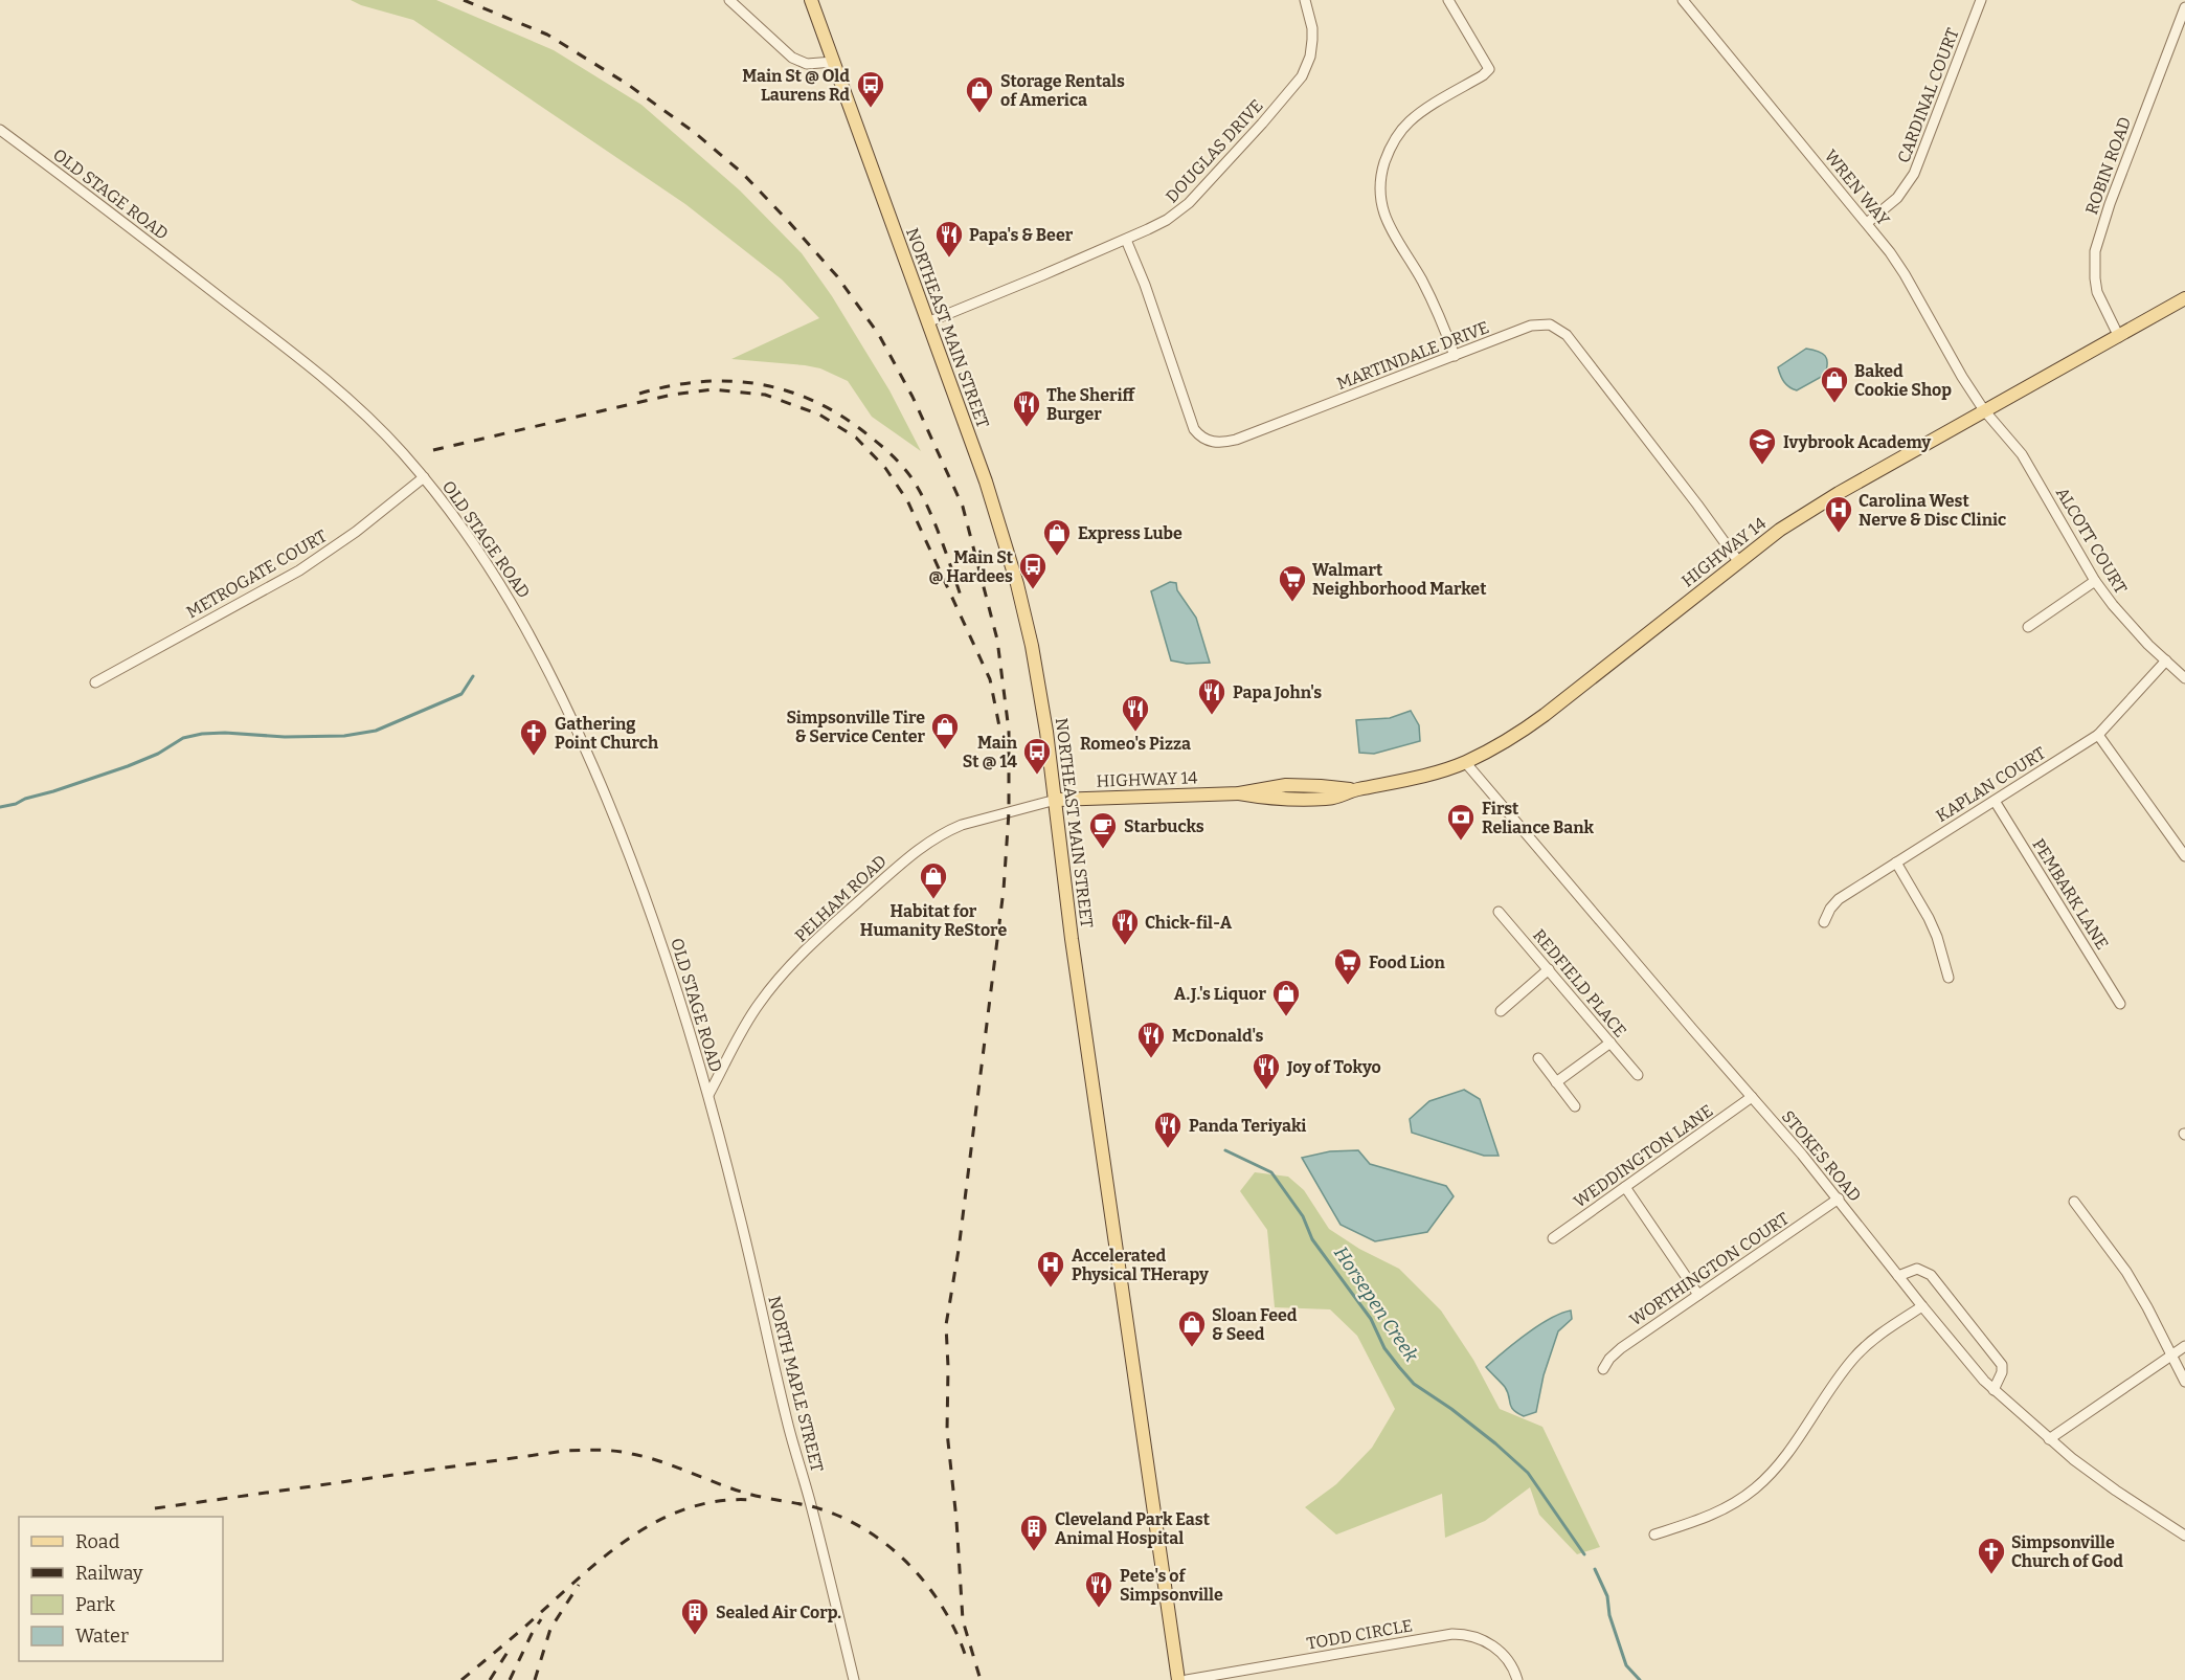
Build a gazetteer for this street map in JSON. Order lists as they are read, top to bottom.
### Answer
{
  "streets": {
    "main road": ["NORTHEAST MAIN STREET", "HIGHWAY 14"],
    "street": [
      "CARDINAL COURT",
      "DOUGLAS DRIVE",
      "ROBIN ROAD",
      "WREN WAY",
      "OLD STAGE ROAD",
      "MARTINDALE DRIVE",
      "ALCOTT COURT",
      "METROGATE COURT",
      "KAPLAN COURT",
      "PEMBARK LANE",
      "PELHAM ROAD",
      "REDFIELD PLACE",
      "WEDDINGTON LANE",
      "STOKES ROAD",
      "WORTHINGTON COURT",
      "NORTH MAPLE STREET",
      "TODD CIRCLE"
    ]
  },
  "crossings": [
    ["CARDINAL COURT", "WREN WAY"],
    ["DOUGLAS DRIVE", "NORTHEAST MAIN STREET"],
    ["DOUGLAS DRIVE", "MARTINDALE DRIVE"],
    ["ROBIN ROAD", "HIGHWAY 14"],
    ["WREN WAY", "ALCOTT COURT"],
    ["WREN WAY", "HIGHWAY 14"],
    ["OLD STAGE ROAD", "METROGATE COURT"],
    ["OLD STAGE ROAD", "PELHAM ROAD"],
    ["OLD STAGE ROAD", "NORTH MAPLE STREET"],
    ["NORTHEAST MAIN STREET", "HIGHWAY 14"],
    ["NORTHEAST MAIN STREET", "PELHAM ROAD"],
    ["MARTINDALE DRIVE", "HIGHWAY 14"],
    ["ALCOTT COURT", "HIGHWAY 14"],
    ["ALCOTT COURT", "KAPLAN COURT"],
    ["HIGHWAY 14", "PELHAM ROAD"],
    ["HIGHWAY 14", "STOKES ROAD"],
    ["KAPLAN COURT", "PEMBARK LANE"],
    ["PELHAM ROAD", "NORTH MAPLE STREET"],
    ["WEDDINGTON LANE", "STOKES ROAD"],
    ["STOKES ROAD", "WORTHINGTON COURT"]
  ],
  "water": ["Horsepen Creek"],
  "places": {
    "bus stop": ["Main St @ Old Laurens Rd", "Main St @ Hardees", "Main St @ 14"],
    "shop": [
      "Storage Rentals of America",
      "Baked Cookie Shop",
      "Express Lube",
      "Simpsonville Tire & Service Center",
      "Habitat for Humanity ReStore",
      "A.J.'s Liquor",
      "Sloan Feed & Seed"
    ],
    "restaurant": [
      "Papa's & Beer",
      "The Sheriff Burger",
      "Papa John's",
      "Romeo's Pizza",
      "Chick-fil-A",
      "McDonald's",
      "Joy of Tokyo",
      "Panda Teriyaki",
      "Pete's of Simpsonville"
    ],
    "school or university": ["Ivybrook Academy"],
    "hospital": ["Carolina West Nerve & Disc Clinic", "Accelerated Physical THerapy"],
    "supermarket": ["Walmart Neighborhood Market", "Food Lion"],
    "church": ["Gathering Point Church", "Simpsonville Church of God"],
    "bank": ["First Reliance Bank"],
    "cafe": ["Starbucks"],
    "building": ["Cleveland Park East Animal Hospital", "Sealed Air Corp."]
  },
  "legend": [
    "Road",
    "Railway",
    "Park",
    "Water"
  ]
}
